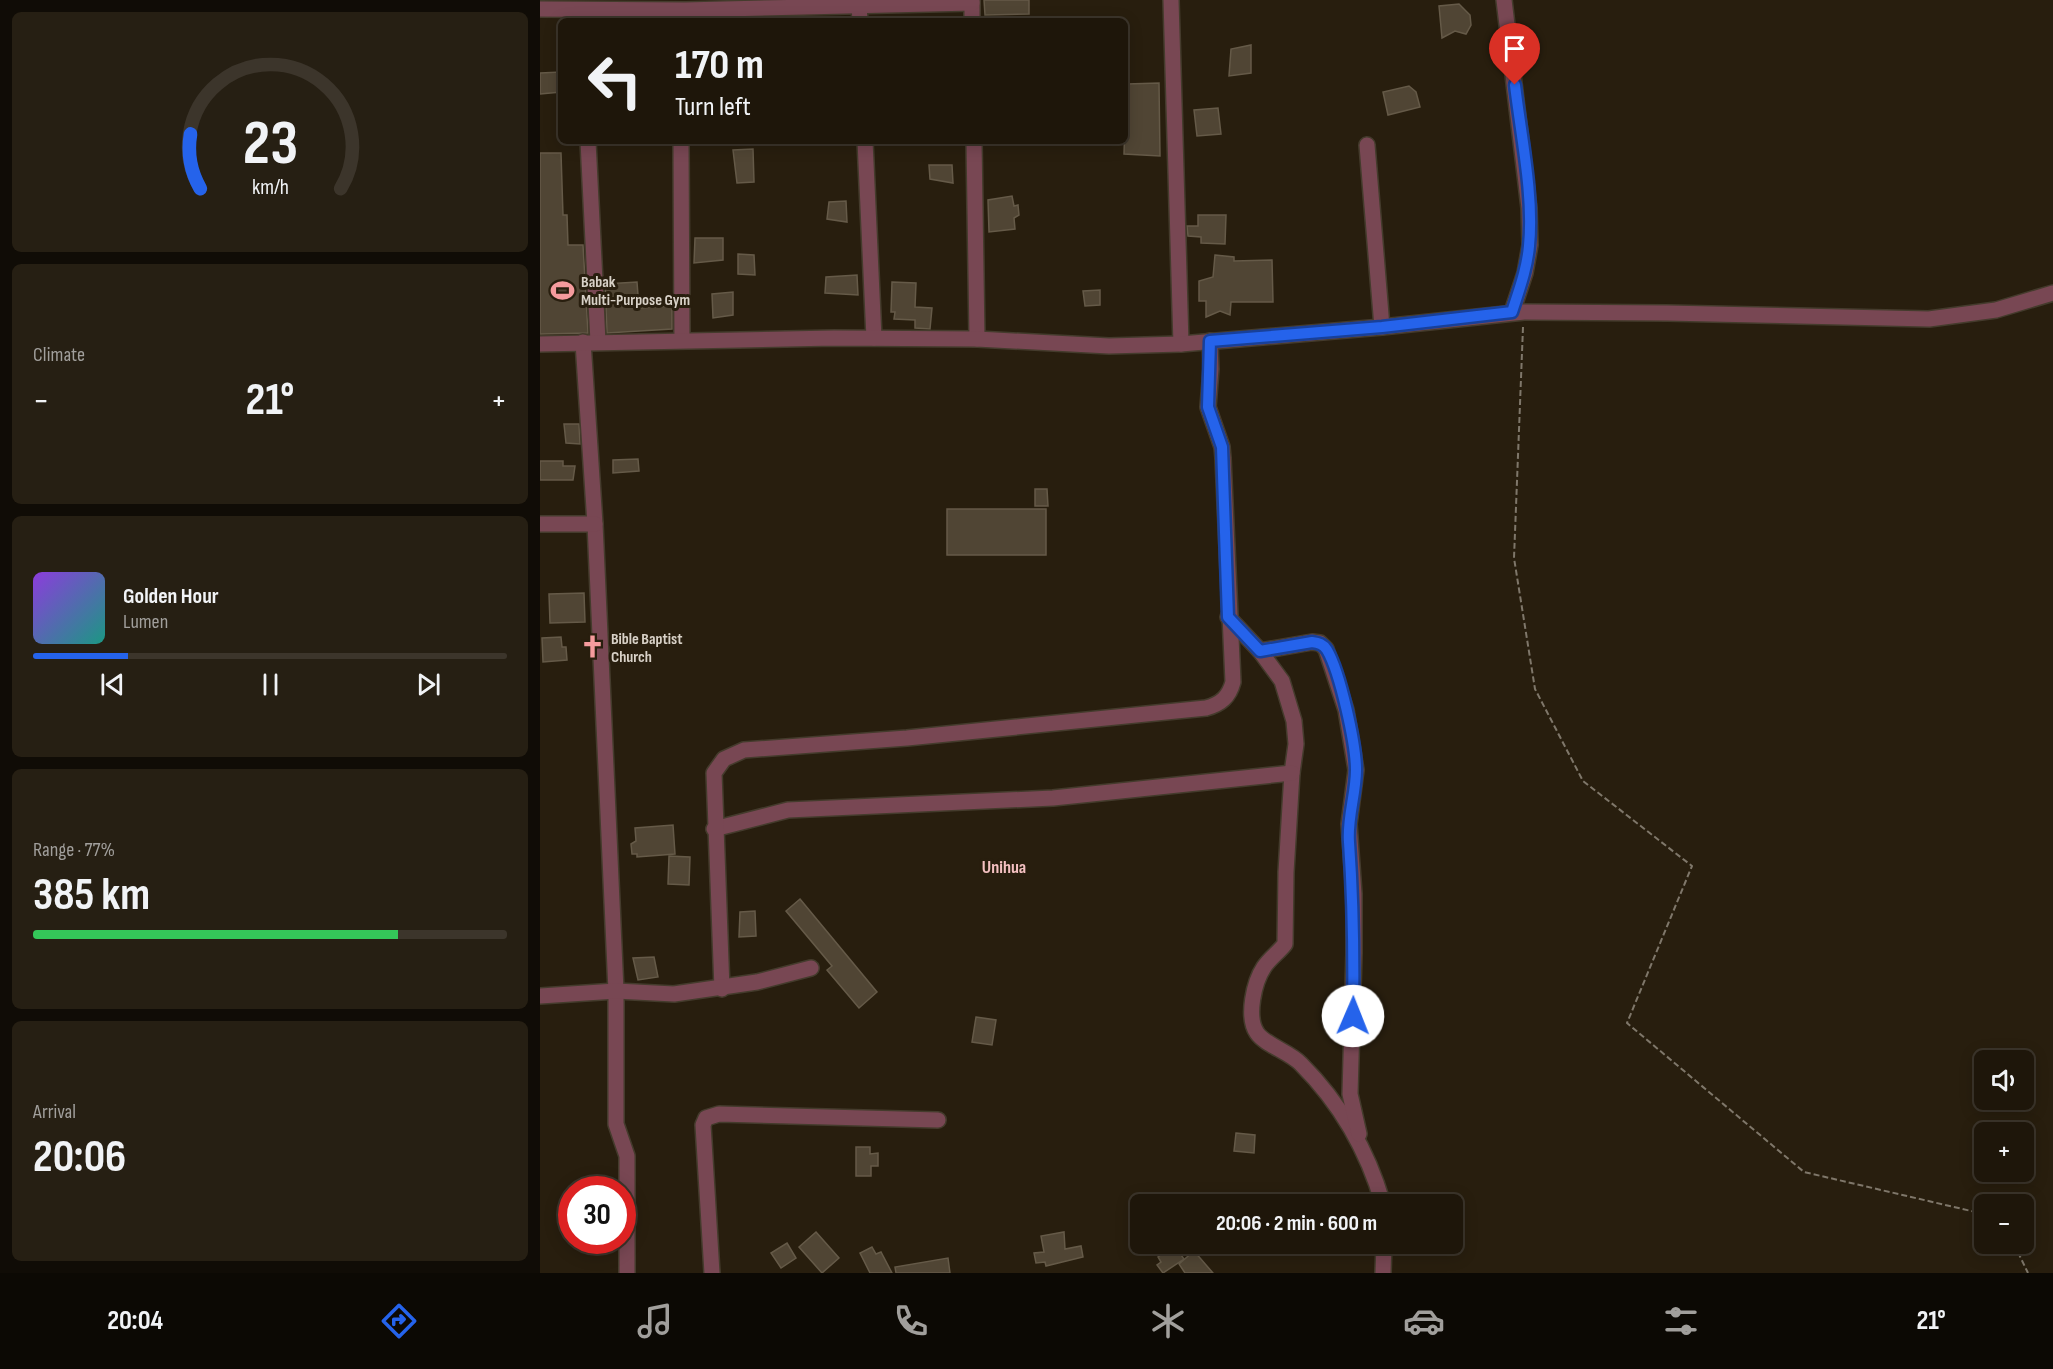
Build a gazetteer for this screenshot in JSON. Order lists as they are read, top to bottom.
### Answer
{
  "districts": ["Unihua"],
  "places": {
    "sports": ["Babak Multi-Purpose Gym"],
    "church": ["Bible Baptist Church"]
  },
  "page": {
    "turn": ["170 m", "Turn left"],
    "tile": [
      "Climate",
      ["Range · 77%", "385 km"],
      ["Arrival", "20:06"]
    ],
    "heat": ["−", "21°", "+"],
    "song": ["Golden Hour", "Lumen"],
    "map_buttons": ["+", "−"],
    "limit": "30",
    "trip": "20:06 · 2 min · 600 m",
    "tabs": ["20:04", "21°"],
    "gauge": ["23", "km/h"]
  }
}
